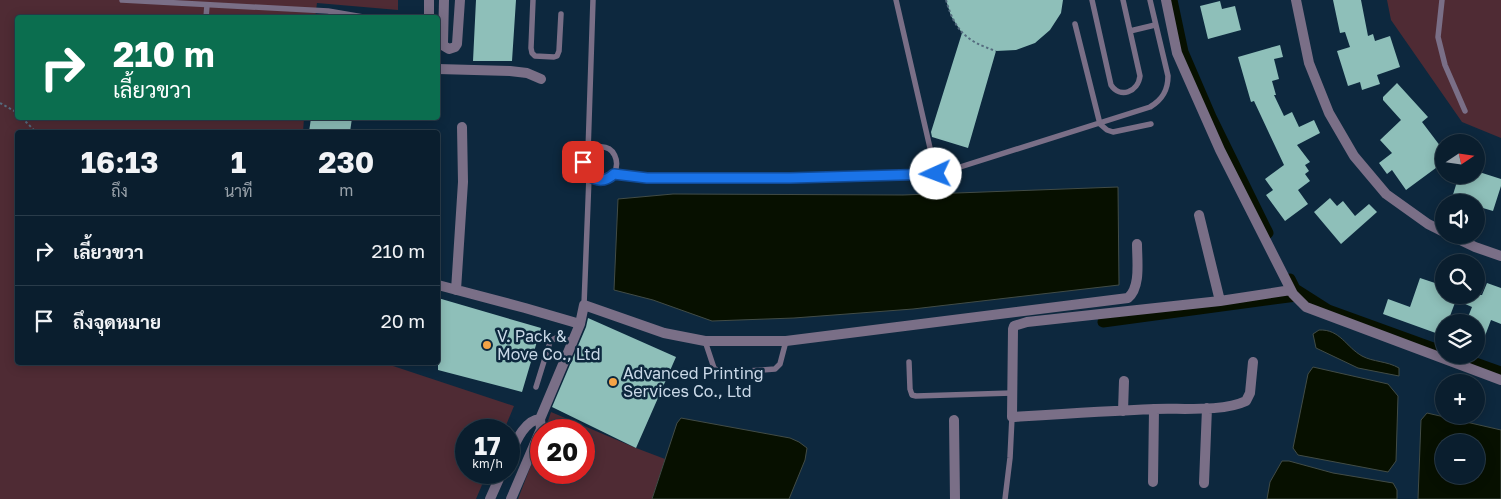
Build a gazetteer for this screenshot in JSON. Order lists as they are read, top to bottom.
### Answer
{
  "places": ["V. Pack & Move Co., Ltd", "Advanced Printing Services Co., Ltd"],
  "north": "right",
  "page": {
    "turn": ["210 m", "เลี้ยวขวา"],
    "eta": [
      "16:13",
      "ถึง",
      "1",
      "นาที",
      "230",
      "m"
    ],
    "map_buttons": ["+", "−"],
    "list": [
      {
        "name": "เลี้ยวขวา",
        "value": "210 m"
      },
      {
        "name": "ถึงจุดหมาย",
        "value": "20 m"
      }
    ],
    "speed": "17 km/h",
    "limit": "20"
  }
}
